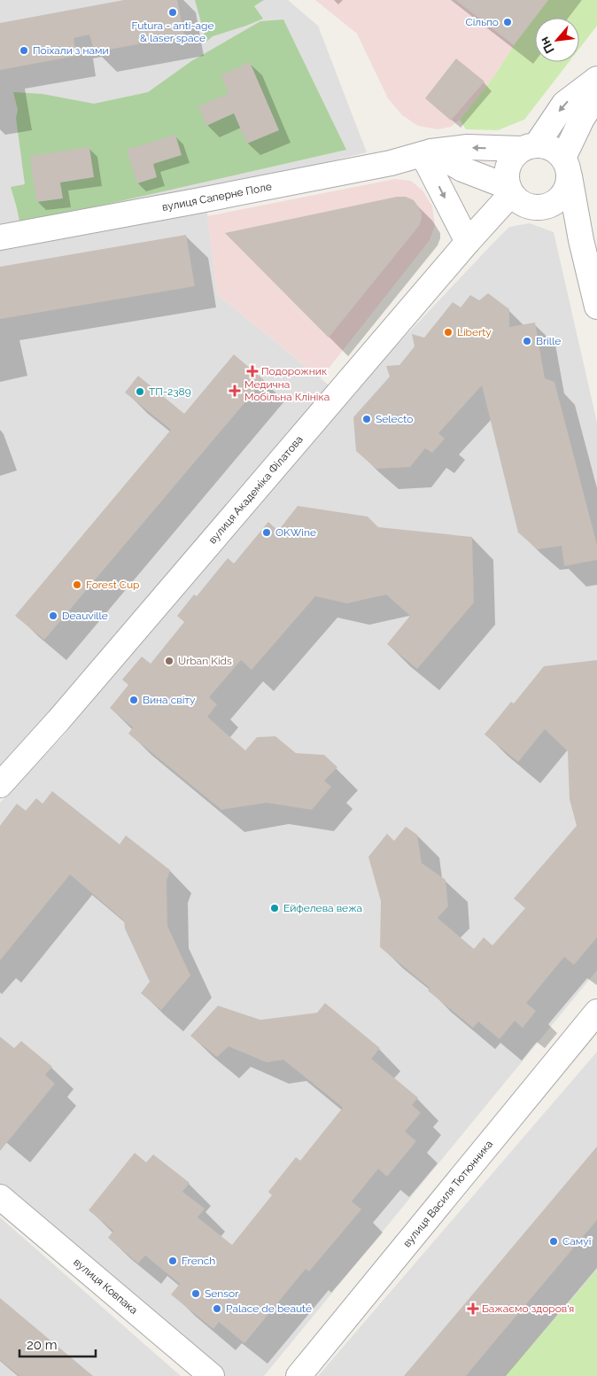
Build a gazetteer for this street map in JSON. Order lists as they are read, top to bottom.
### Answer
{
  "streets": {
    "street": [
      "вулиця Саперне Поле",
      "вулиця Академіка Філатова",
      "вулиця Василя Тютюнника",
      "вулиця Ковпака"
    ]
  },
  "crossings": [
    ["вулиця Саперне Поле", "вулиця Академіка Філатова"]
  ],
  "places": {
    "other": [
      "Futura - anti-age & laser space",
      "Сільпо",
      "Поїхали з нами",
      "Liberty",
      "Brille",
      "ТП-2389",
      "Selecto",
      "OKWine",
      "Forest Cup",
      "Deauville",
      "Urban Kids",
      "Вина світу",
      "Ейфелева вежа",
      "Самуї",
      "French",
      "Sensor",
      "Palace de beauté"
    ],
    "health": ["Подорожник", "Медична Мобільна Клініка", "Бажаємо здоров'я"]
  },
  "scale_bar": "20 m",
  "north": "bottom left"
}
